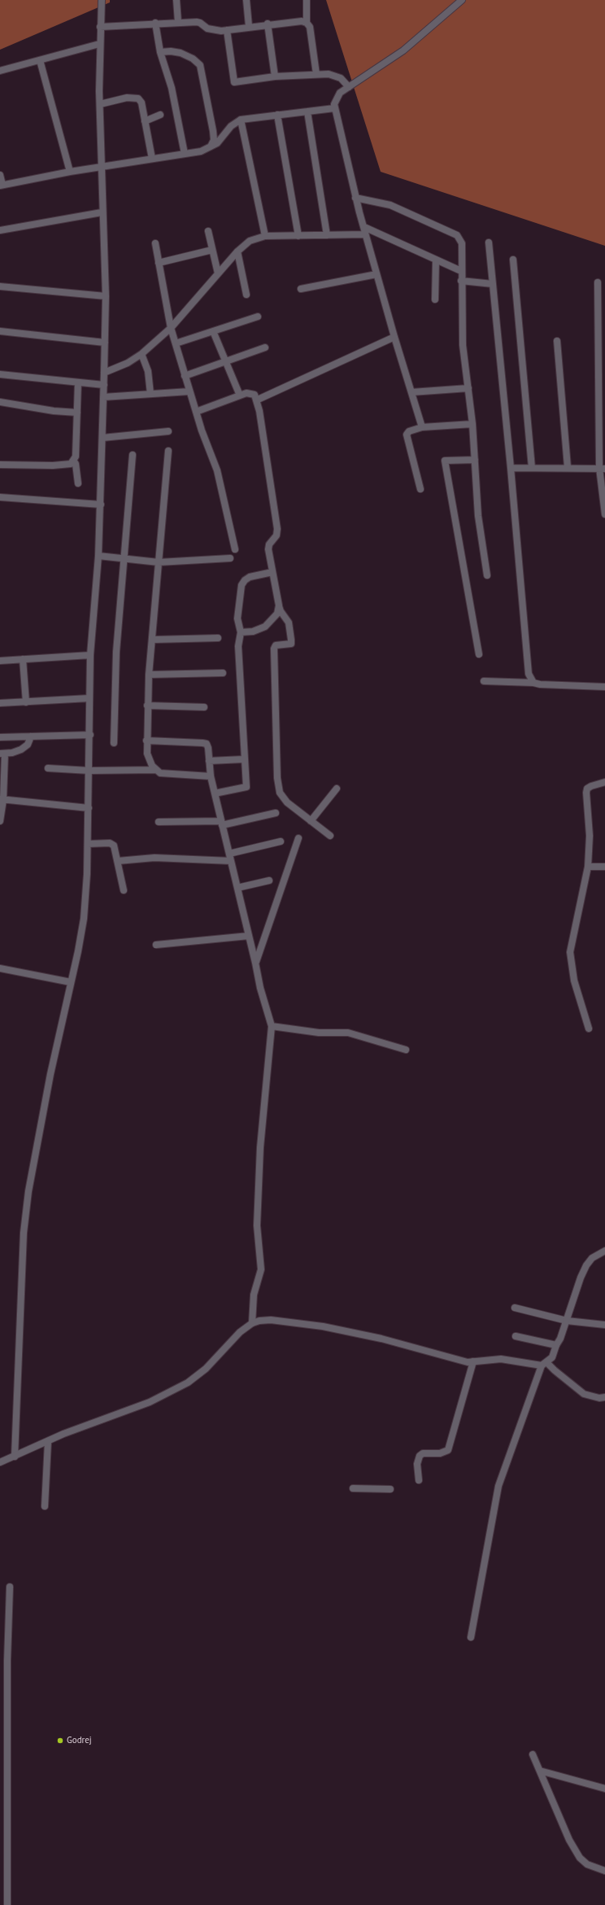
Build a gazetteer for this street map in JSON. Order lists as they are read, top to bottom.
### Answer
{
  "places": ["Godrej"]
}
